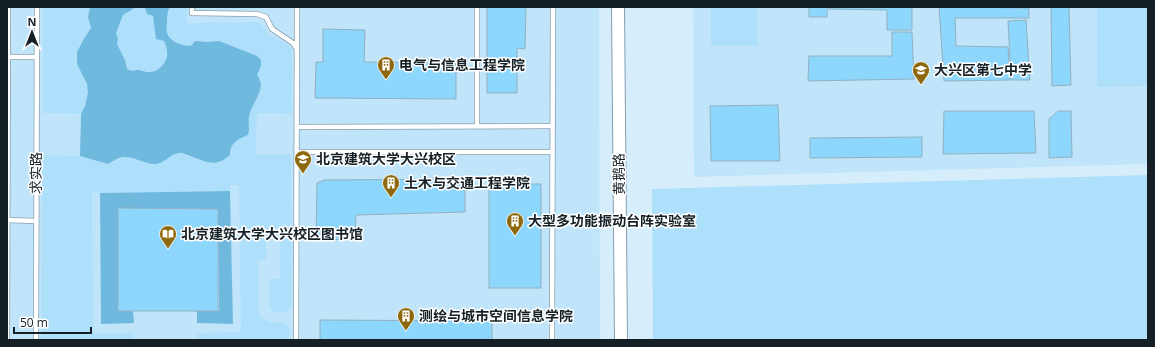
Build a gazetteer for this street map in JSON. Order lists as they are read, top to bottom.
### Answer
{
  "streets": {
    "street": ["黄鹅路"],
    "lane": ["求实路"]
  },
  "places": {
    "building": [
      "电气与信息工程学院",
      "土木与交通工程学院",
      "大型多功能振动台阵实验室",
      "测绘与城市空间信息学院"
    ],
    "school or university": ["大兴区第七中学", "北京建筑大学大兴校区"],
    "library": ["北京建筑大学大兴校区图书馆"]
  },
  "scale_bar": "50 m",
  "north": "top"
}
